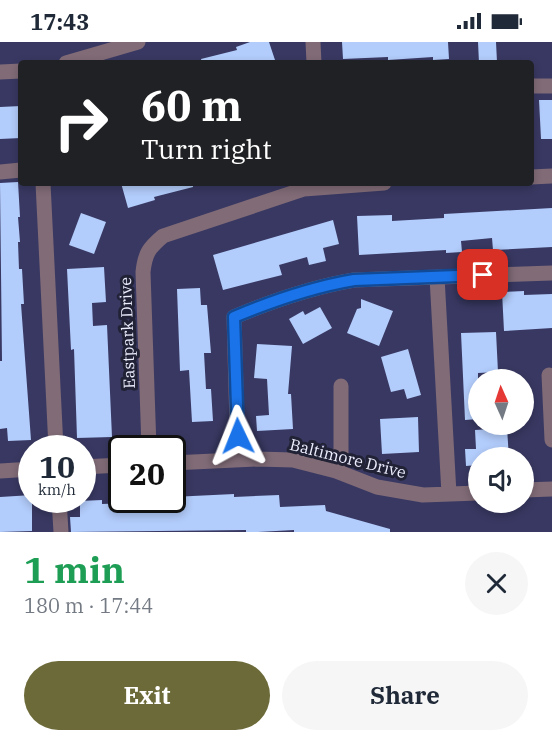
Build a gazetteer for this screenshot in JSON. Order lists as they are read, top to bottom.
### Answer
{
  "streets": {
    "street": ["Eastpark Drive", "Baltimore Drive"]
  },
  "north": "top",
  "page": {
    "status": "17:43",
    "turn": ["60 m", "Turn right"],
    "speed": "10 km/h",
    "limit": "20",
    "heading": ["1 min", "180 m · 17:44"],
    "buttons": ["Exit", "Share"]
  }
}
